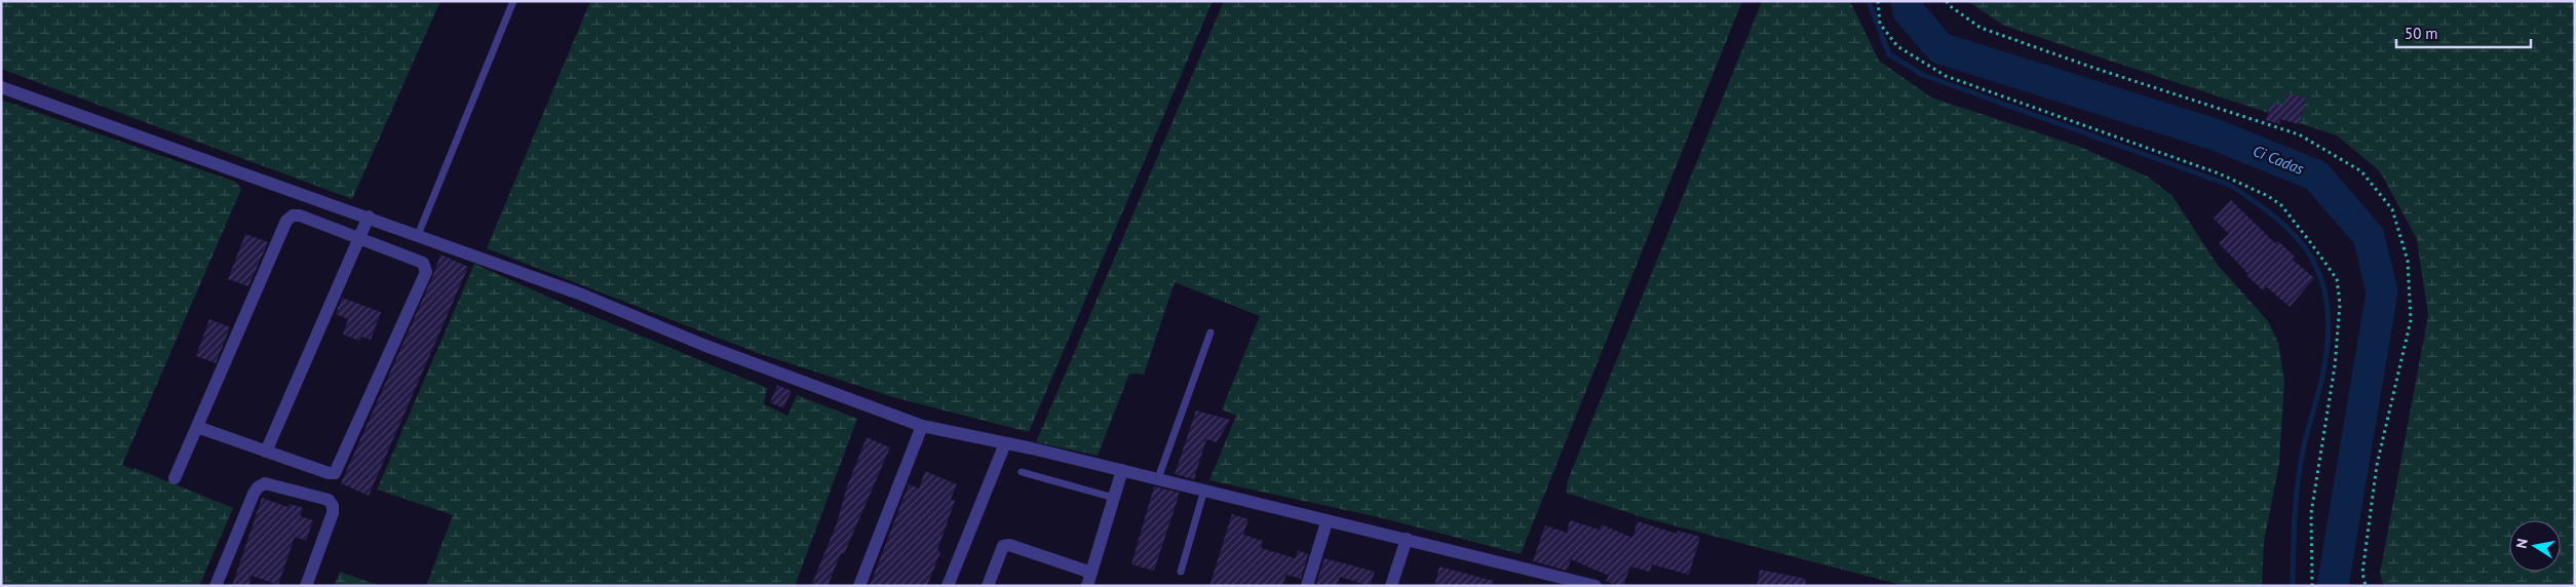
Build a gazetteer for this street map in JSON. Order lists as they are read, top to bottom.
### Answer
{
  "water": ["Ci Cadas"],
  "scale_bar": "50 m",
  "north": "left"
}
